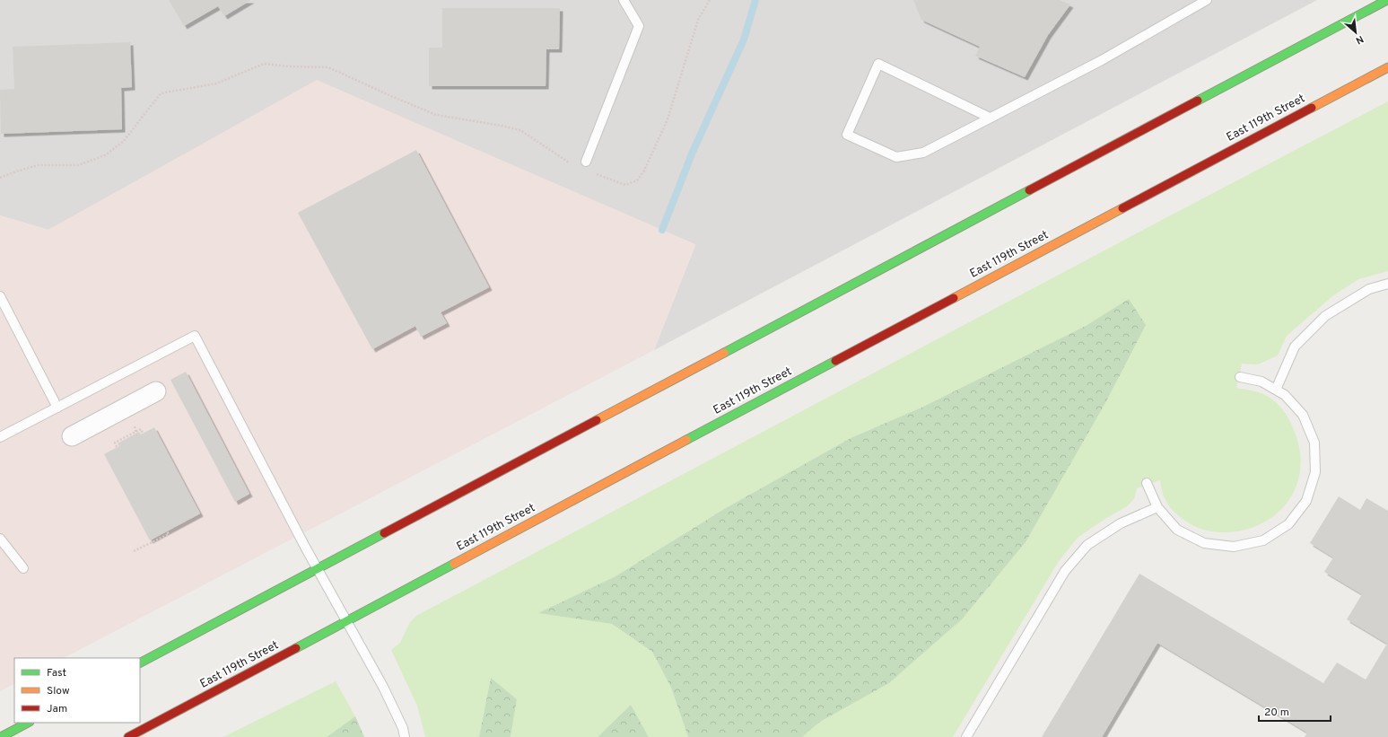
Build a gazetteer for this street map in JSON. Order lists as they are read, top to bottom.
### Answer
{
  "streets": {
    "main road": ["East 119th Street"]
  },
  "legend": ["Fast", "Slow", "Jam"],
  "scale_bar": "20 m",
  "north": "bottom right"
}
